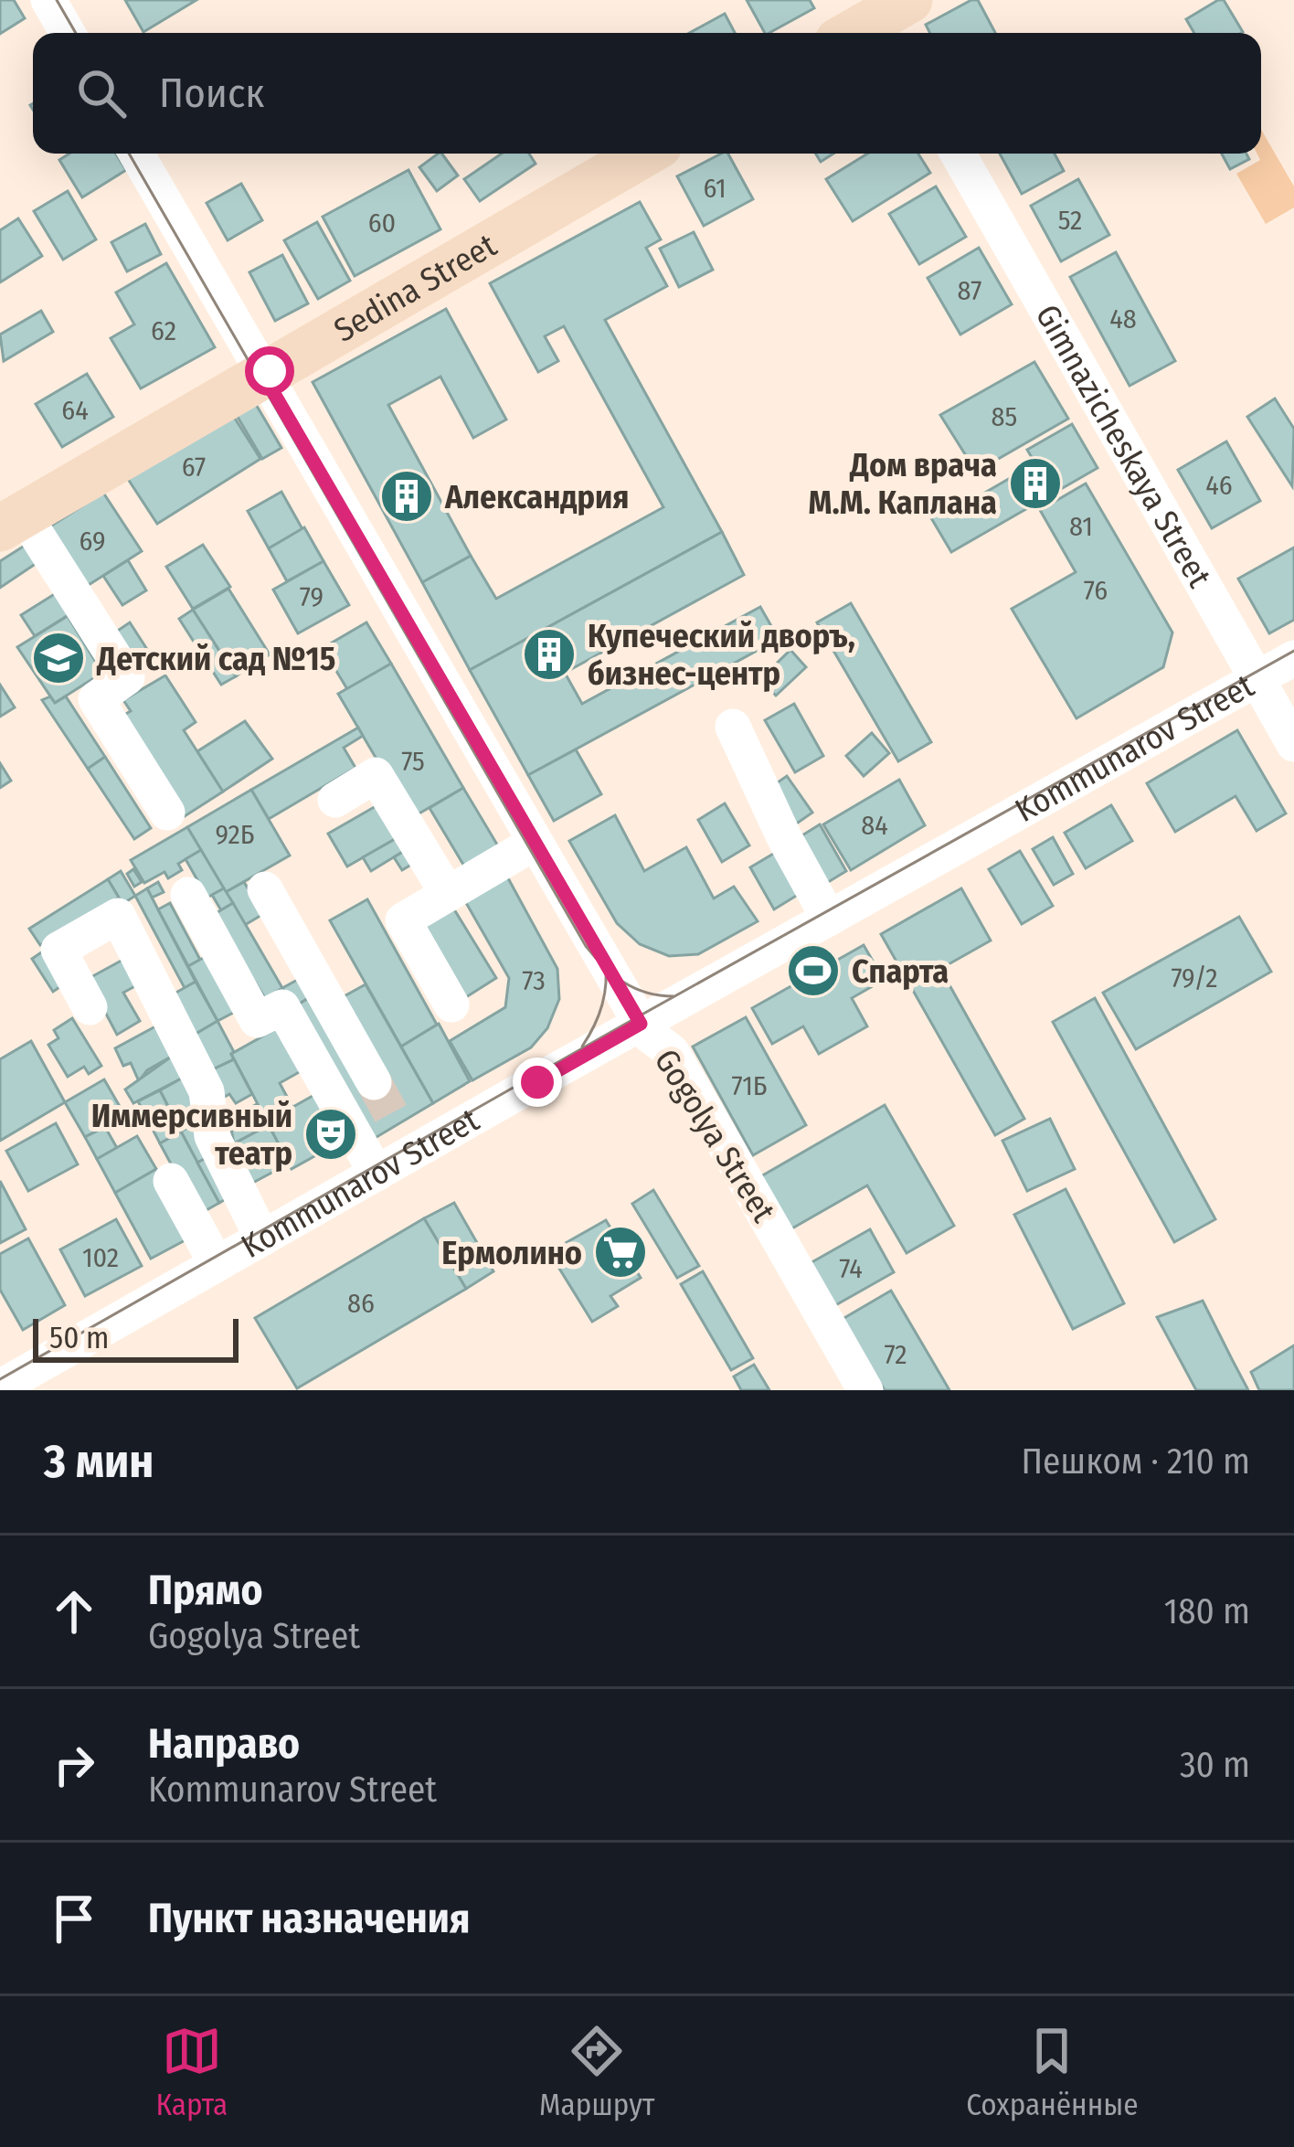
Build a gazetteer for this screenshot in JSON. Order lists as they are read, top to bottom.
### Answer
{
  "streets": {
    "main road": ["Sedina Street"],
    "street": ["Gimnazicheskaya Street", "Kommunarov Street", "Gogolya Street"]
  },
  "crossings": [
    ["Sedina Street", "Gogolya Street"],
    ["Gimnazicheskaya Street", "Kommunarov Street"],
    ["Kommunarov Street", "Gogolya Street"]
  ],
  "places": {
    "building": ["Дом врача М.М. Каплана", "Александрия", "Купеческий дворъ, бизнес-центр"],
    "school or university": ["Детский сад №15"],
    "sports": ["Спарта"],
    "theatre": ["Иммерсивный театр"],
    "supermarket": ["Ермолино"]
  },
  "house_numbers": [
    "61",
    "52",
    "60",
    "87",
    "48",
    "62",
    "64",
    "85",
    "67",
    "46",
    "81",
    "69",
    "76",
    "79",
    "75",
    "84",
    "92Б",
    "79/2",
    "73",
    "71Б",
    "102",
    "74",
    "86",
    "72"
  ],
  "scale_bar": "50 m",
  "page": {
    "search": "Поиск",
    "scale": "50 m",
    "heading": ["3 мин", "Пешком · 210 m"],
    "list": [
      ["Прямо", "Gogolya Street", "180 m"],
      ["Направо", "Kommunarov Street", "30 m"],
      "Пункт назначения"
    ],
    "nav": ["Карта", "Маршрут", "Сохранённые"]
  }
}
